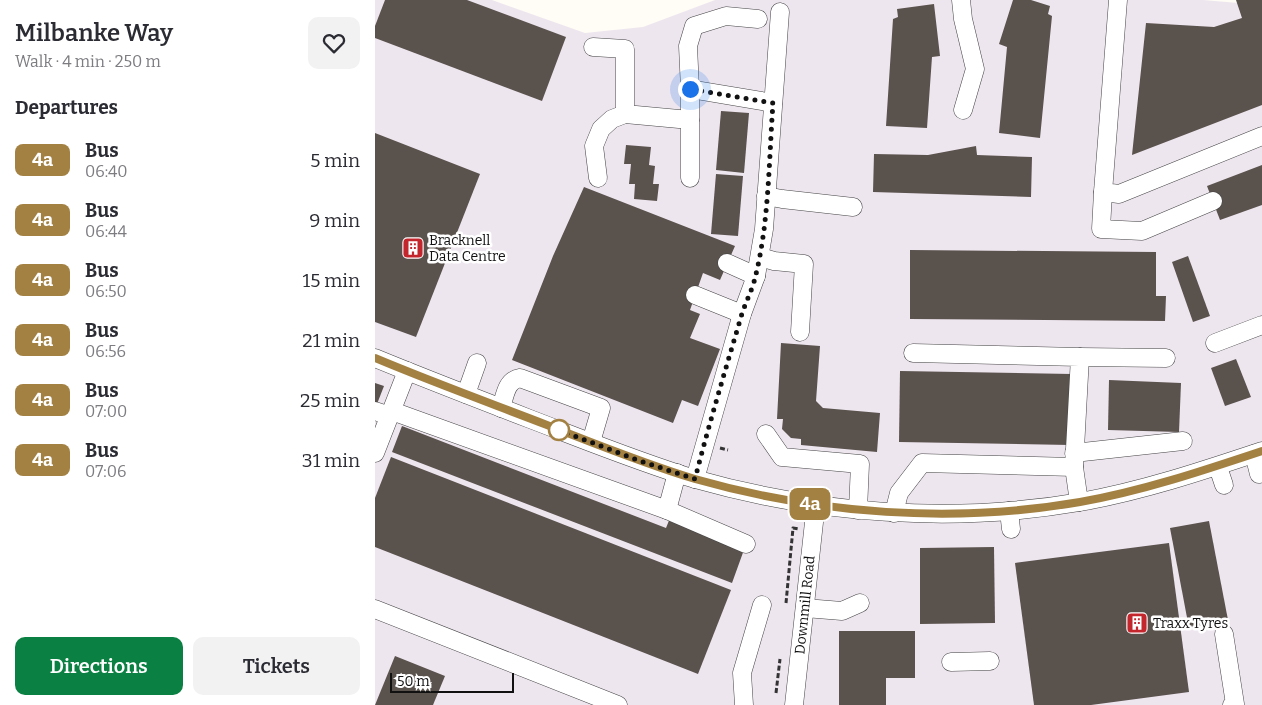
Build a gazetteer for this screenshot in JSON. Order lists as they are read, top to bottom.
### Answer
{
  "streets": {
    "street": ["Downmill Road"]
  },
  "places": {
    "building": ["Bracknell Data Centre", "Traxx Tyres"]
  },
  "lines": ["bus line 4a"],
  "scale_bar": "50 m",
  "page": {
    "heading": [
      ["Milbanke Way", "Walk · 4 min · 250 m"],
      "Departures"
    ],
    "on_map": "4a",
    "list": [
      {
        "mark": "4a",
        "name": "Bus",
        "note": "06:40",
        "value": "5 min"
      },
      {
        "mark": "4a",
        "name": "Bus",
        "note": "06:44",
        "value": "9 min"
      },
      {
        "mark": "4a",
        "name": "Bus",
        "note": "06:50",
        "value": "15 min"
      },
      {
        "mark": "4a",
        "name": "Bus",
        "note": "06:56",
        "value": "21 min"
      },
      {
        "mark": "4a",
        "name": "Bus",
        "note": "07:00",
        "value": "25 min"
      },
      {
        "mark": "4a",
        "name": "Bus",
        "note": "07:06",
        "value": "31 min"
      }
    ],
    "buttons": ["Directions", "Tickets"],
    "scale": "50 m"
  }
}
